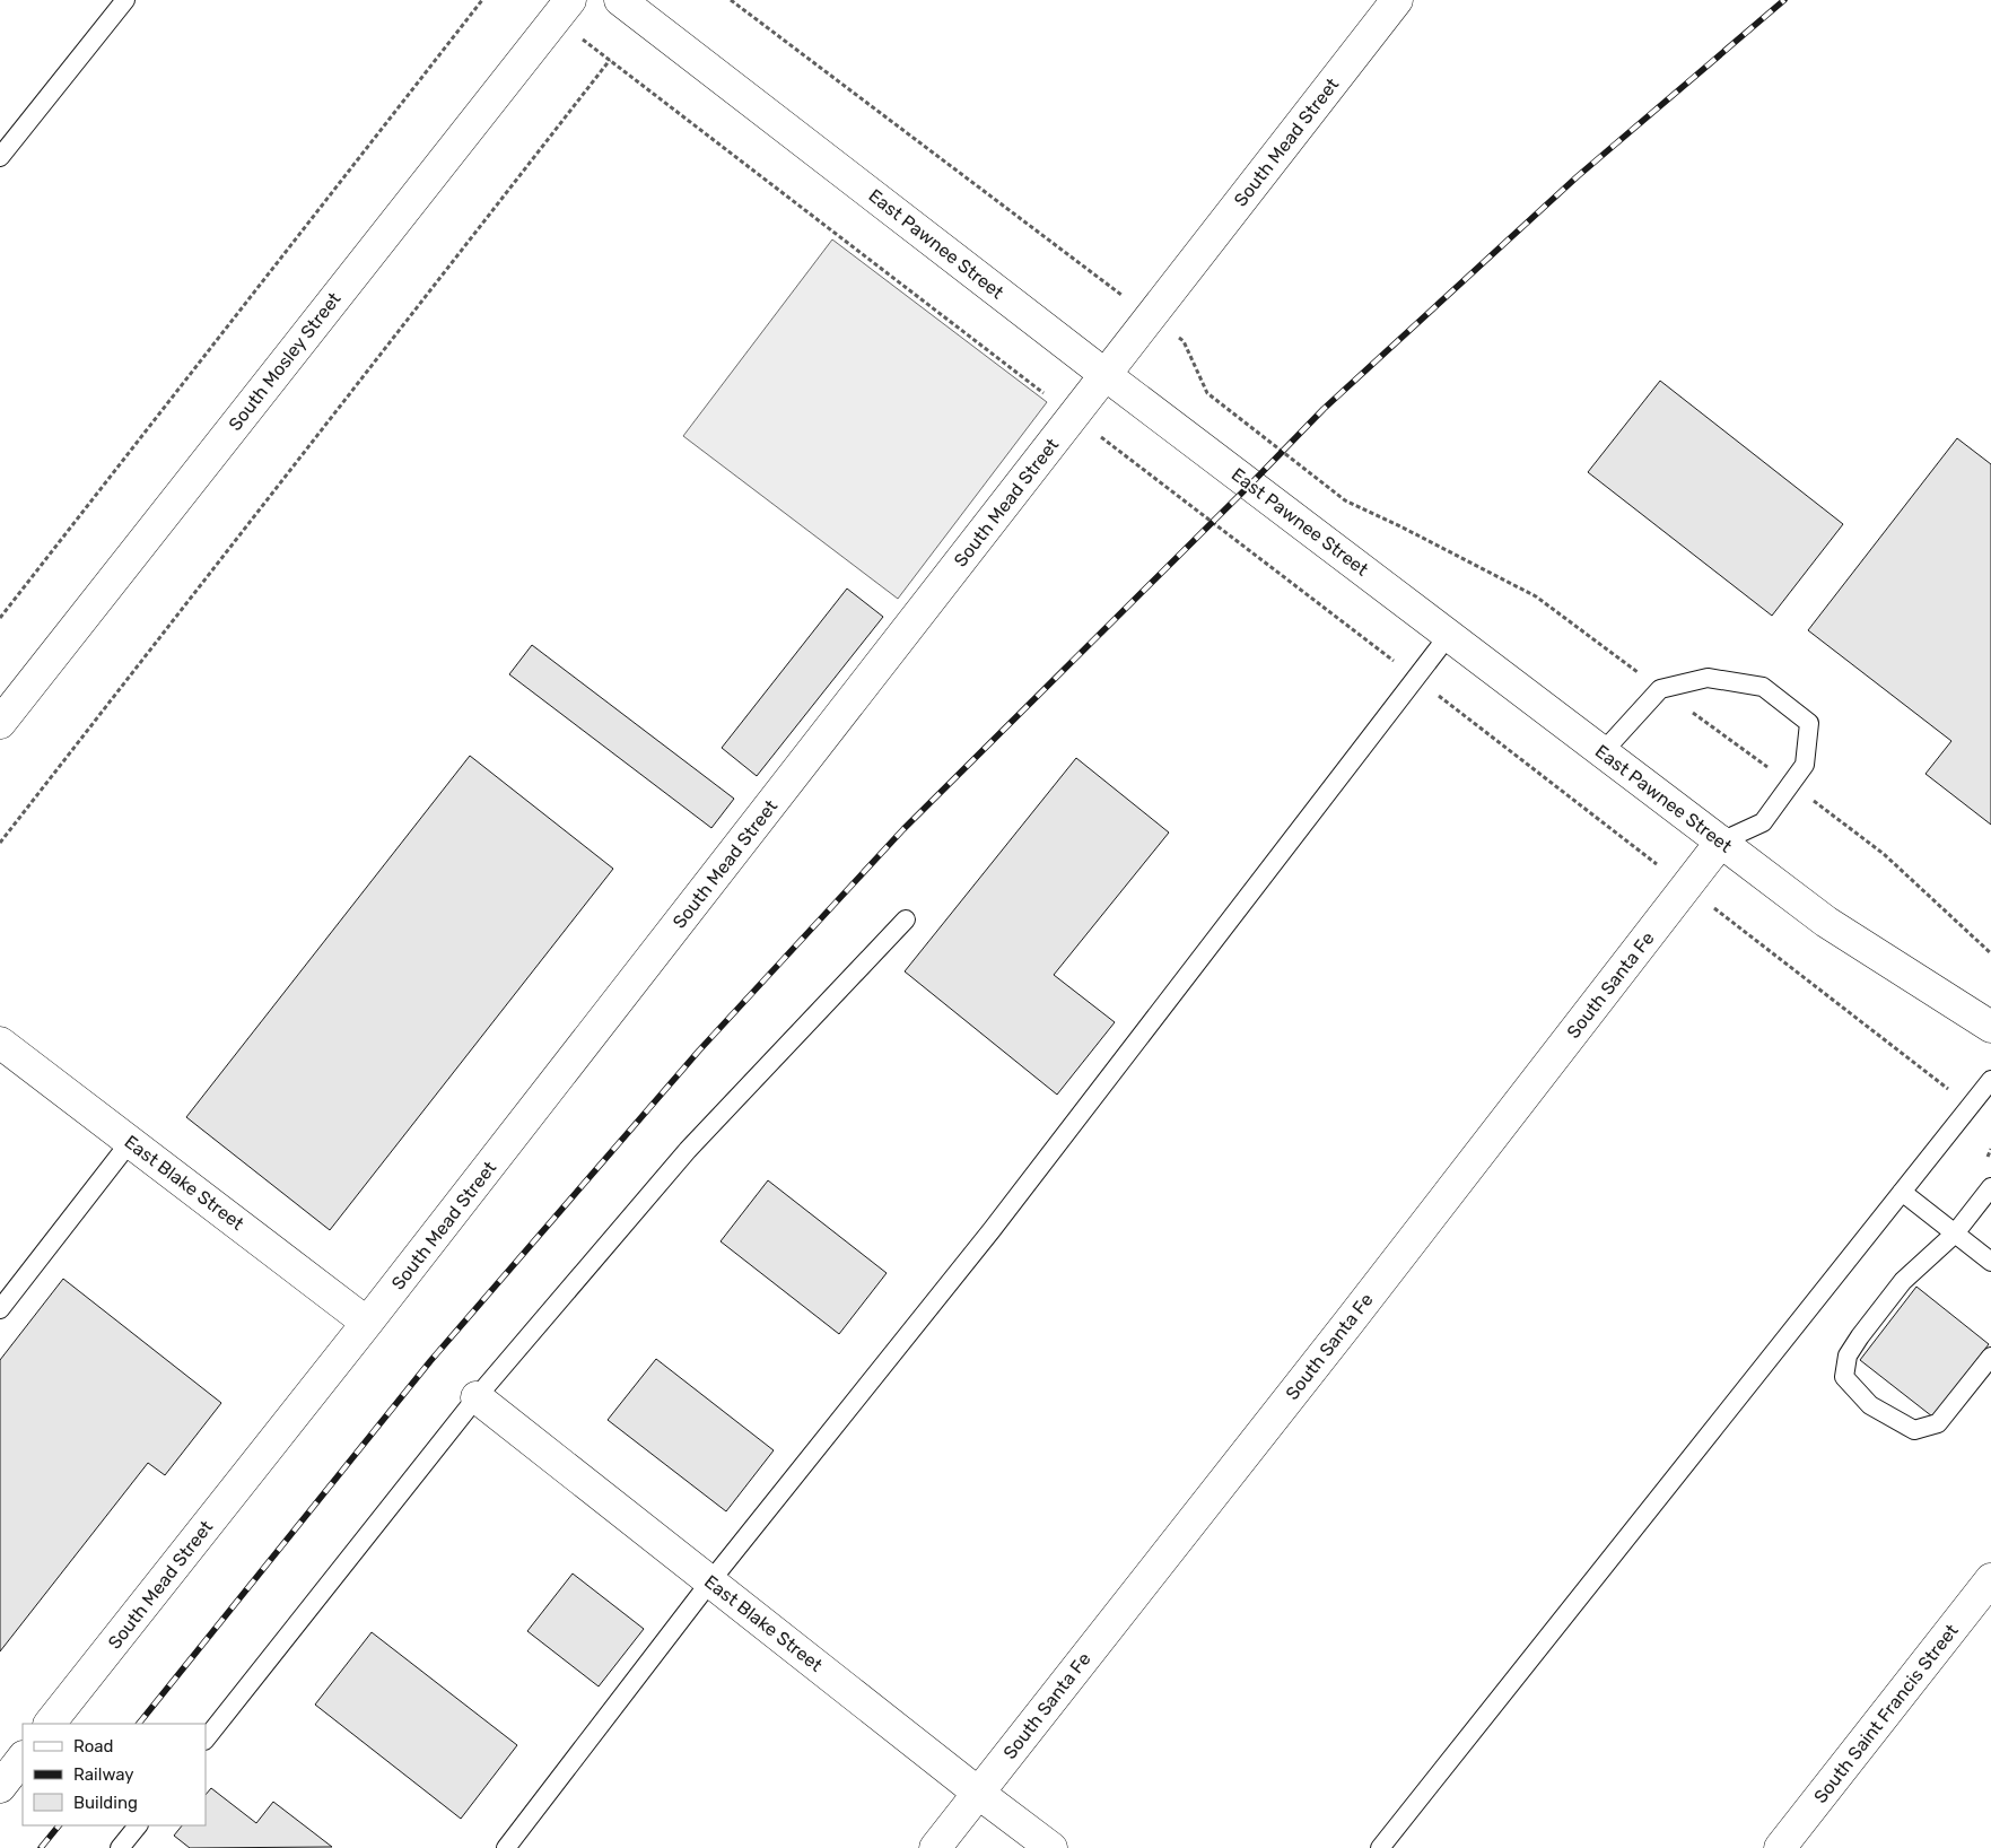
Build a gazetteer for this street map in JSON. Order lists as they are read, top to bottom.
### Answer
{
  "streets": {
    "street": [
      "South Mead Street",
      "East Pawnee Street",
      "South Mosley Street",
      "South Santa Fe",
      "East Blake Street",
      "South Saint Francis Street"
    ]
  },
  "crossings": [
    ["South Mead Street", "East Pawnee Street"],
    ["South Mead Street", "East Blake Street"],
    ["East Pawnee Street", "South Santa Fe"],
    ["South Santa Fe", "East Blake Street"]
  ],
  "legend": ["Road", "Railway", "Building"]
}
